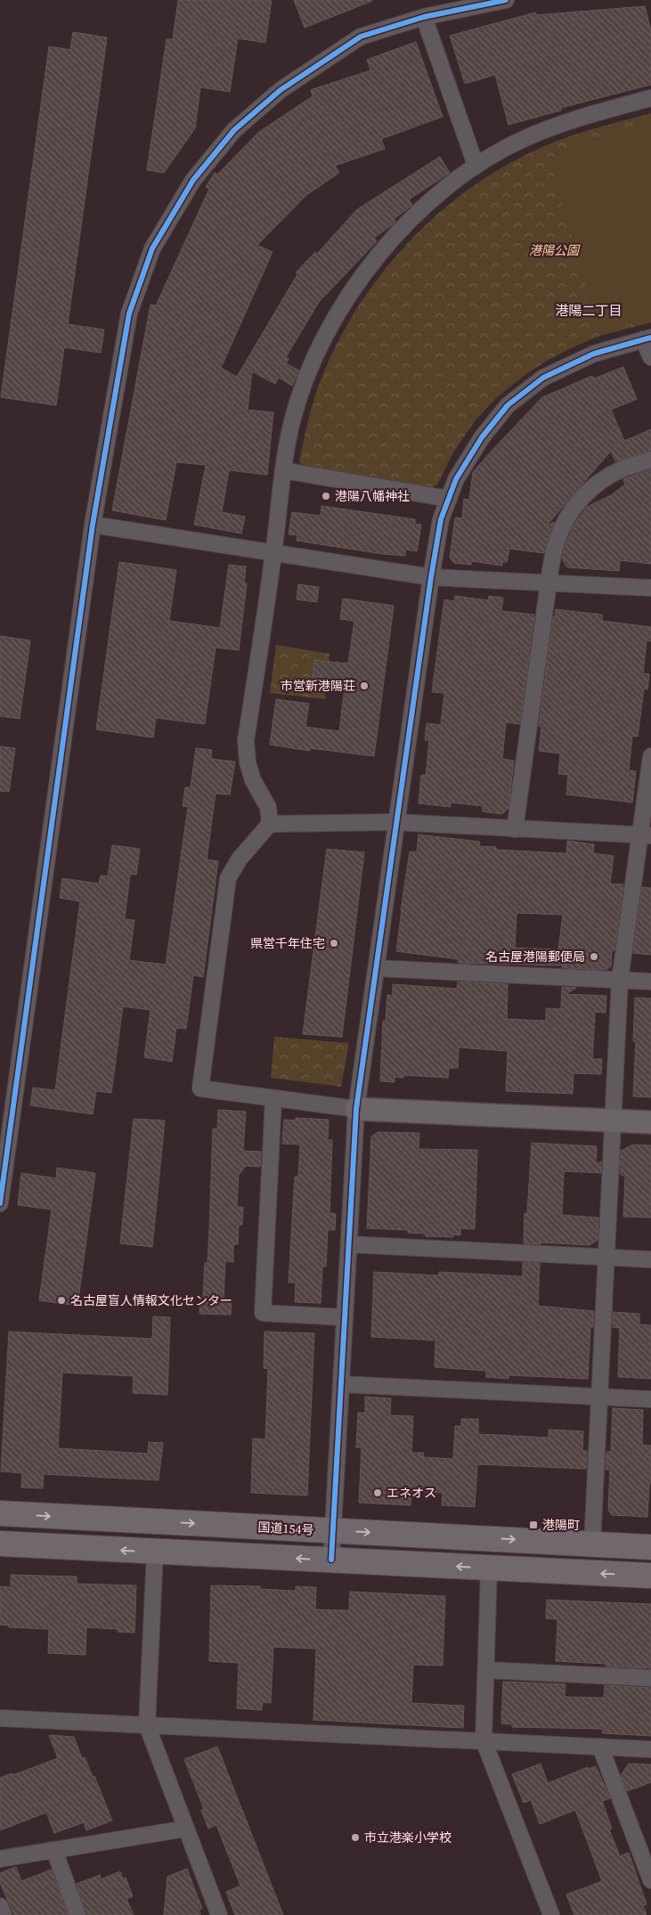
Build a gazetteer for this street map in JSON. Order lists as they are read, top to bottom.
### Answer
{
  "streets": {
    "highway": ["国道154号"]
  },
  "districts": ["港陽二丁目"],
  "parks": ["港陽公園"],
  "places": {
    "other": [
      "港陽八幡神社",
      "市営新港陽荘",
      "県営千年住宅",
      "名古屋港陽郵便局",
      "名古屋盲人情報文化センター",
      "エネオス",
      "市立港楽小学校"
    ],
    "transit": ["港陽町"]
  }
}
